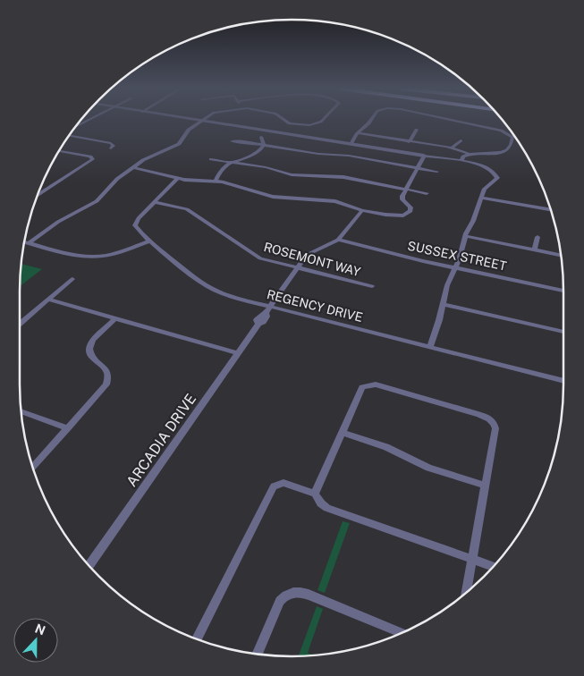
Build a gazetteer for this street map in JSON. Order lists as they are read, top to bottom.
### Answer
{
  "streets": {
    "street": [
      "SUSSEX STREET",
      "ROSEMONT WAY",
      "REGENCY DRIVE",
      "ARCADIA DRIVE"
    ]
  },
  "crossings": [
    ["SUSSEX STREET", "ARCADIA DRIVE"],
    ["ROSEMONT WAY", "REGENCY DRIVE"],
    ["ROSEMONT WAY", "ARCADIA DRIVE"],
    ["REGENCY DRIVE", "ARCADIA DRIVE"]
  ],
  "north": "top"
}
